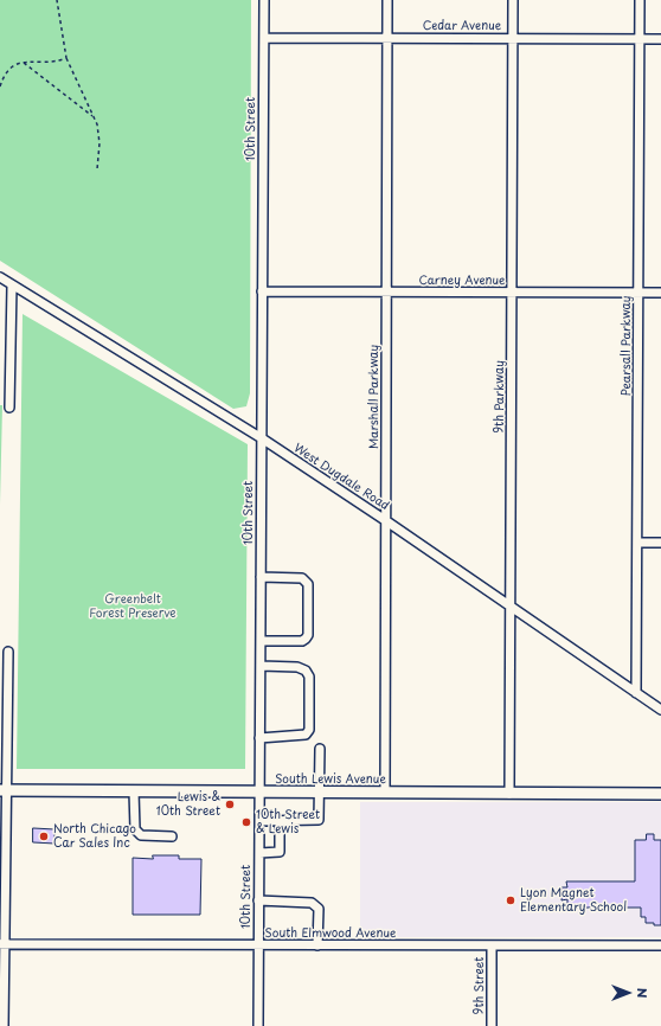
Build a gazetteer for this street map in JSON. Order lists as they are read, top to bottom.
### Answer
{
  "streets": {
    "main road": ["South Lewis Avenue"],
    "street": [
      "Cedar Avenue",
      "10th Street",
      "Carney Avenue",
      "Pearsall Parkway",
      "Marshall Parkway",
      "9th Parkway",
      "West Dugdale Road",
      "South Elmwood Avenue",
      "9th Street"
    ]
  },
  "crossings": [
    ["Cedar Avenue", "10th Street"],
    ["Cedar Avenue", "Pearsall Parkway"],
    ["Cedar Avenue", "Marshall Parkway"],
    ["Cedar Avenue", "9th Parkway"],
    ["10th Street", "Carney Avenue"],
    ["10th Street", "West Dugdale Road"],
    ["10th Street", "South Lewis Avenue"],
    ["10th Street", "South Elmwood Avenue"],
    ["Carney Avenue", "Pearsall Parkway"],
    ["Carney Avenue", "Marshall Parkway"],
    ["Carney Avenue", "9th Parkway"],
    ["Pearsall Parkway", "West Dugdale Road"],
    ["Marshall Parkway", "West Dugdale Road"],
    ["Marshall Parkway", "South Lewis Avenue"],
    ["9th Parkway", "West Dugdale Road"],
    ["9th Parkway", "South Lewis Avenue"],
    ["South Elmwood Avenue", "9th Street"]
  ],
  "parks": ["Greenbelt Forest Preserve"],
  "places": [
    "Lewis & 10th Street",
    "10th Street & Lewis",
    "North Chicago Car Sales Inc",
    "Lyon Magnet Elementary School"
  ],
  "north": "right"
}
